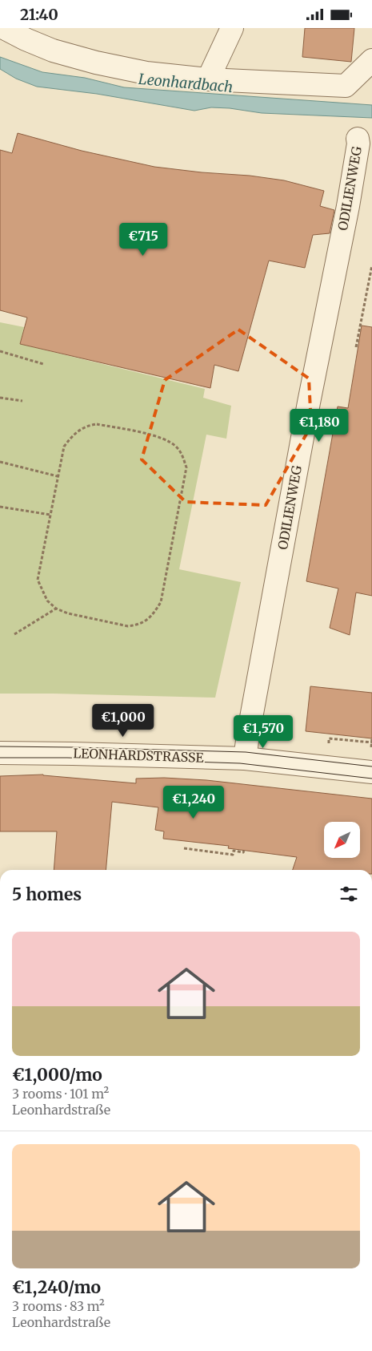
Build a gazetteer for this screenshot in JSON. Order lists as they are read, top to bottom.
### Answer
{
  "streets": {
    "street": ["ODILIENWEG", "LEONHARDSTRASSE"]
  },
  "crossings": [
    ["ODILIENWEG", "LEONHARDSTRASSE"]
  ],
  "water": ["Leonhardbach"],
  "north": "bottom left",
  "page": {
    "status": "21:40",
    "price": [
      "€715",
      "€1,180",
      "€1,000",
      "€1,570",
      "€1,240"
    ],
    "heading": "5 homes",
    "list": [
      {
        "name": "€1,000/mo",
        "note": "3 rooms · 101 m² · Leonhardstraße"
      },
      {
        "name": "€1,240/mo",
        "note": "3 rooms · 83 m² · Leonhardstraße"
      }
    ]
  }
}
